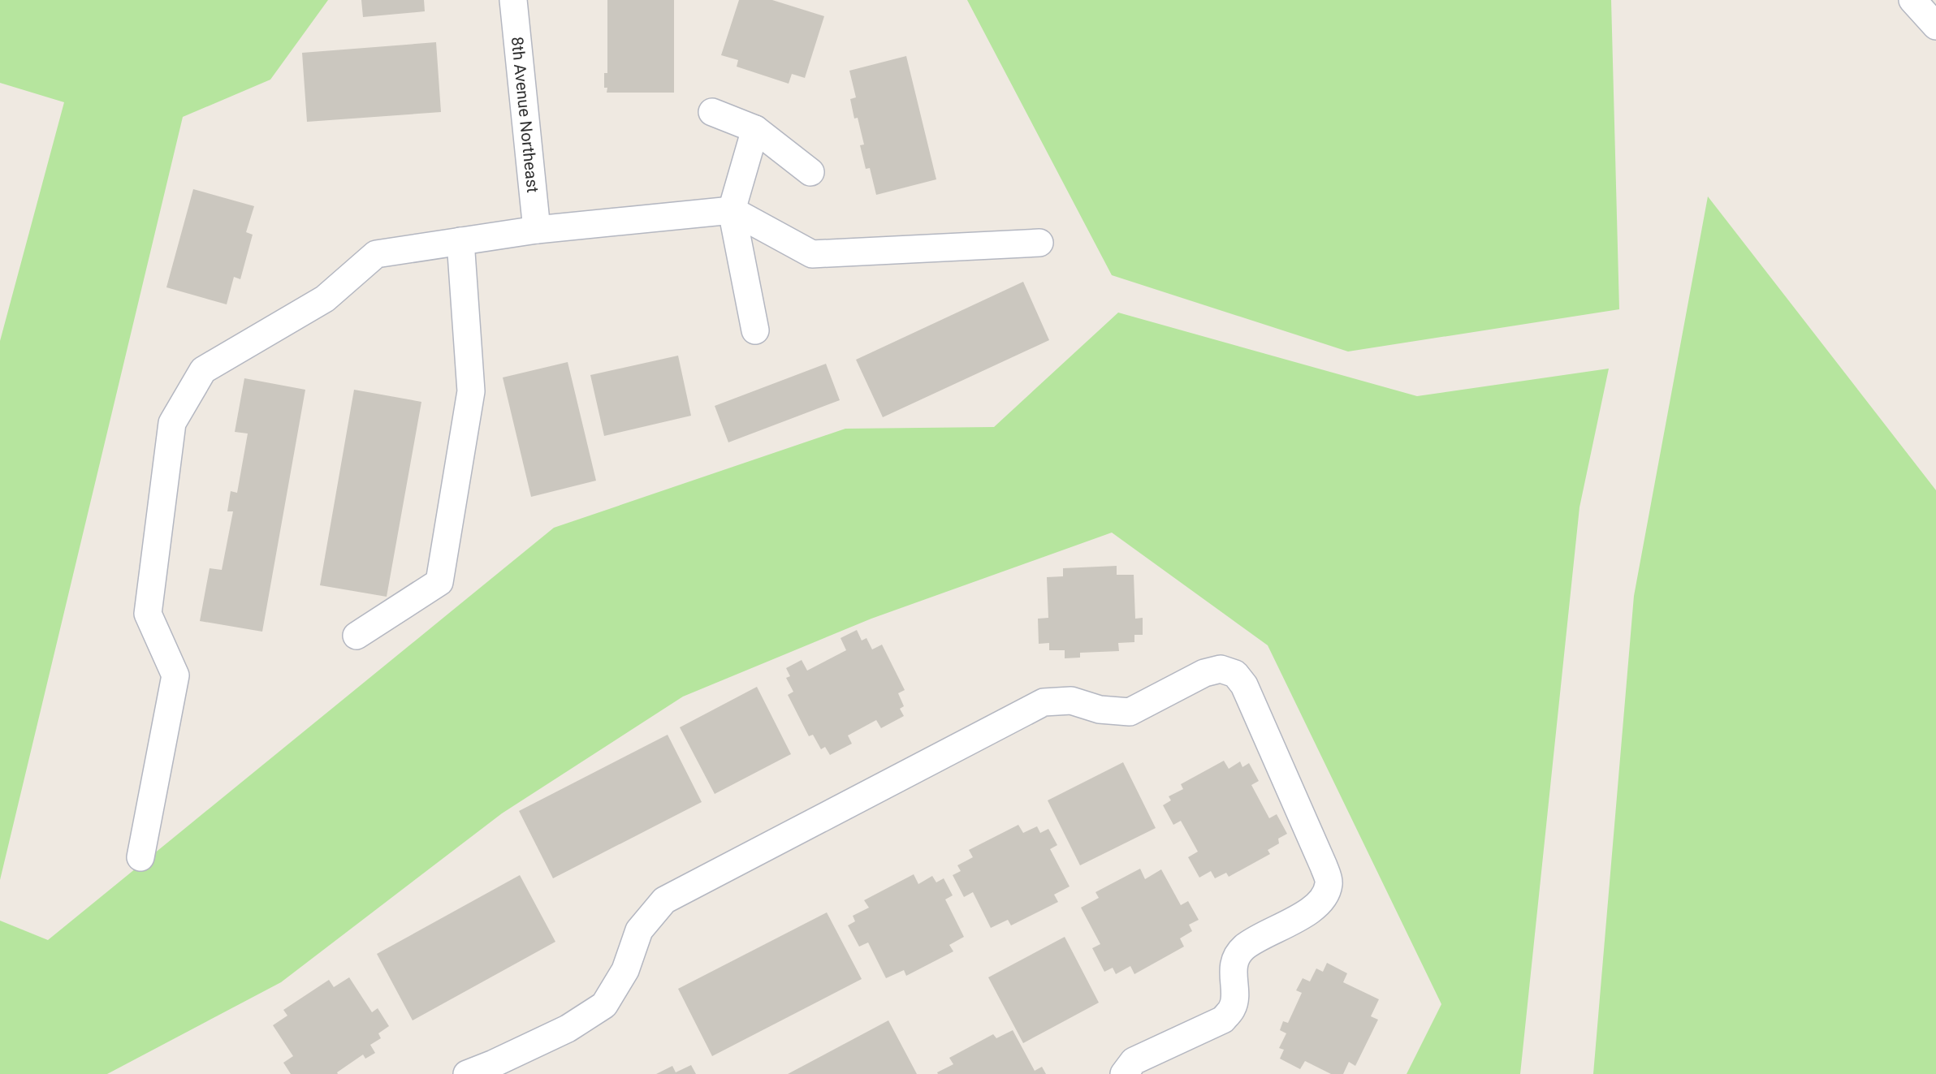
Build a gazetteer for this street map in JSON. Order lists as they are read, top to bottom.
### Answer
{
  "streets": {
    "street": ["8th Avenue Northeast"]
  }
}
